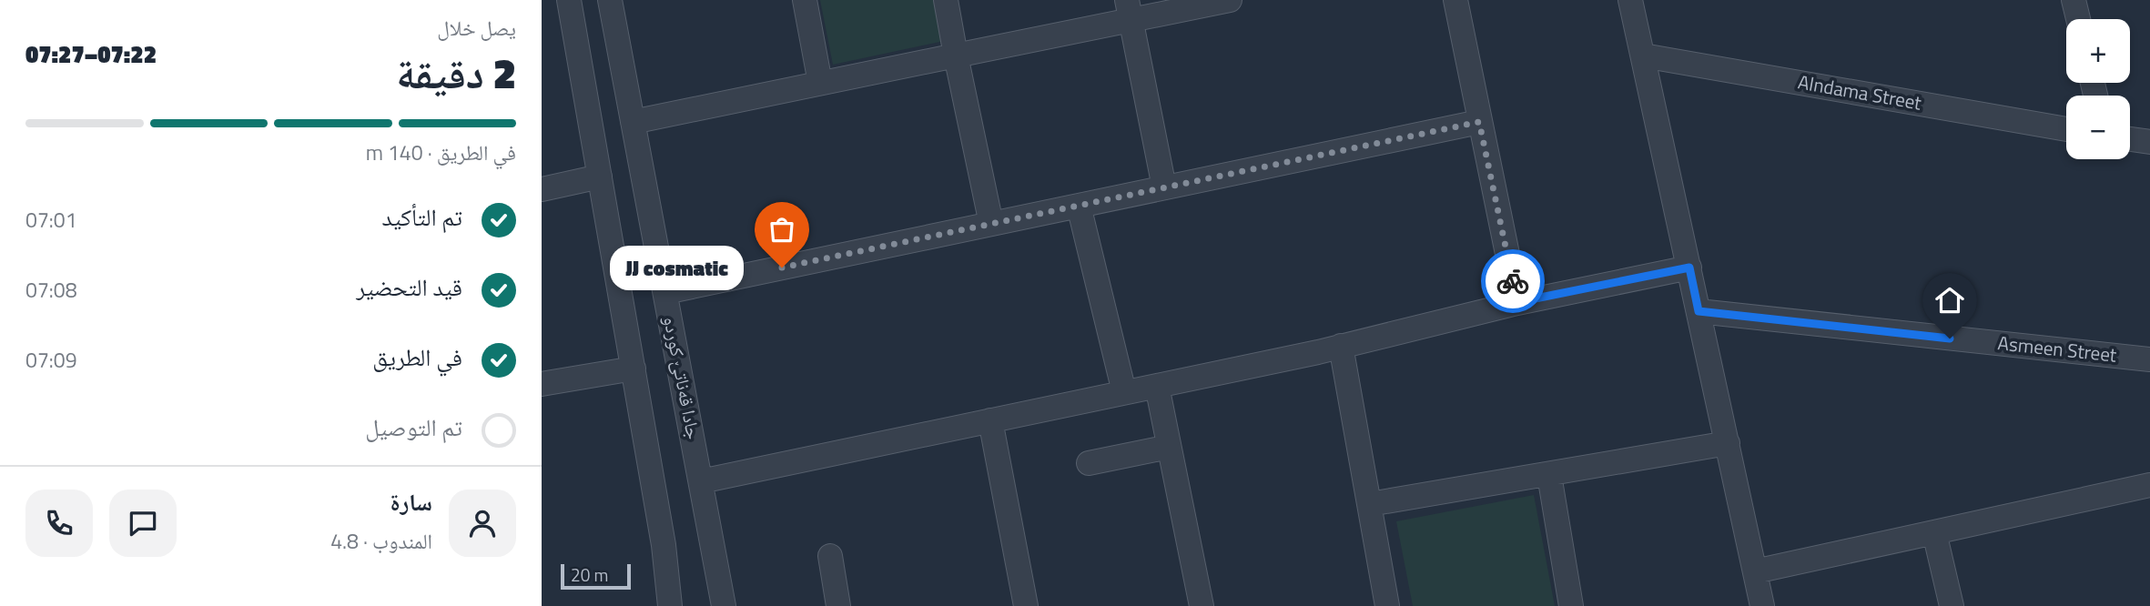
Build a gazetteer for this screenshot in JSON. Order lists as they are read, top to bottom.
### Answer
{
  "streets": {
    "street": ["Alndama Street", "Asmeen Street", "جادا قەناتێ کوردو"]
  },
  "places": ["JJ cosmatic"],
  "scale_bar": "20 m",
  "page": {
    "heading": ["2 دقيقة", "يصل خلال", "07:22–07:27"],
    "panel": ["سارة", "المندوب · 4.8"],
    "map_buttons": ["+", "−"],
    "bar": "في الطريق · 140 m",
    "list": [
      ["تم التأكيد", "07:01"],
      ["قيد التحضير", "07:08"],
      ["في الطريق", "07:09"],
      "تم التوصيل"
    ],
    "bubble": "JJ cosmatic",
    "scale": "20 m"
  }
}
